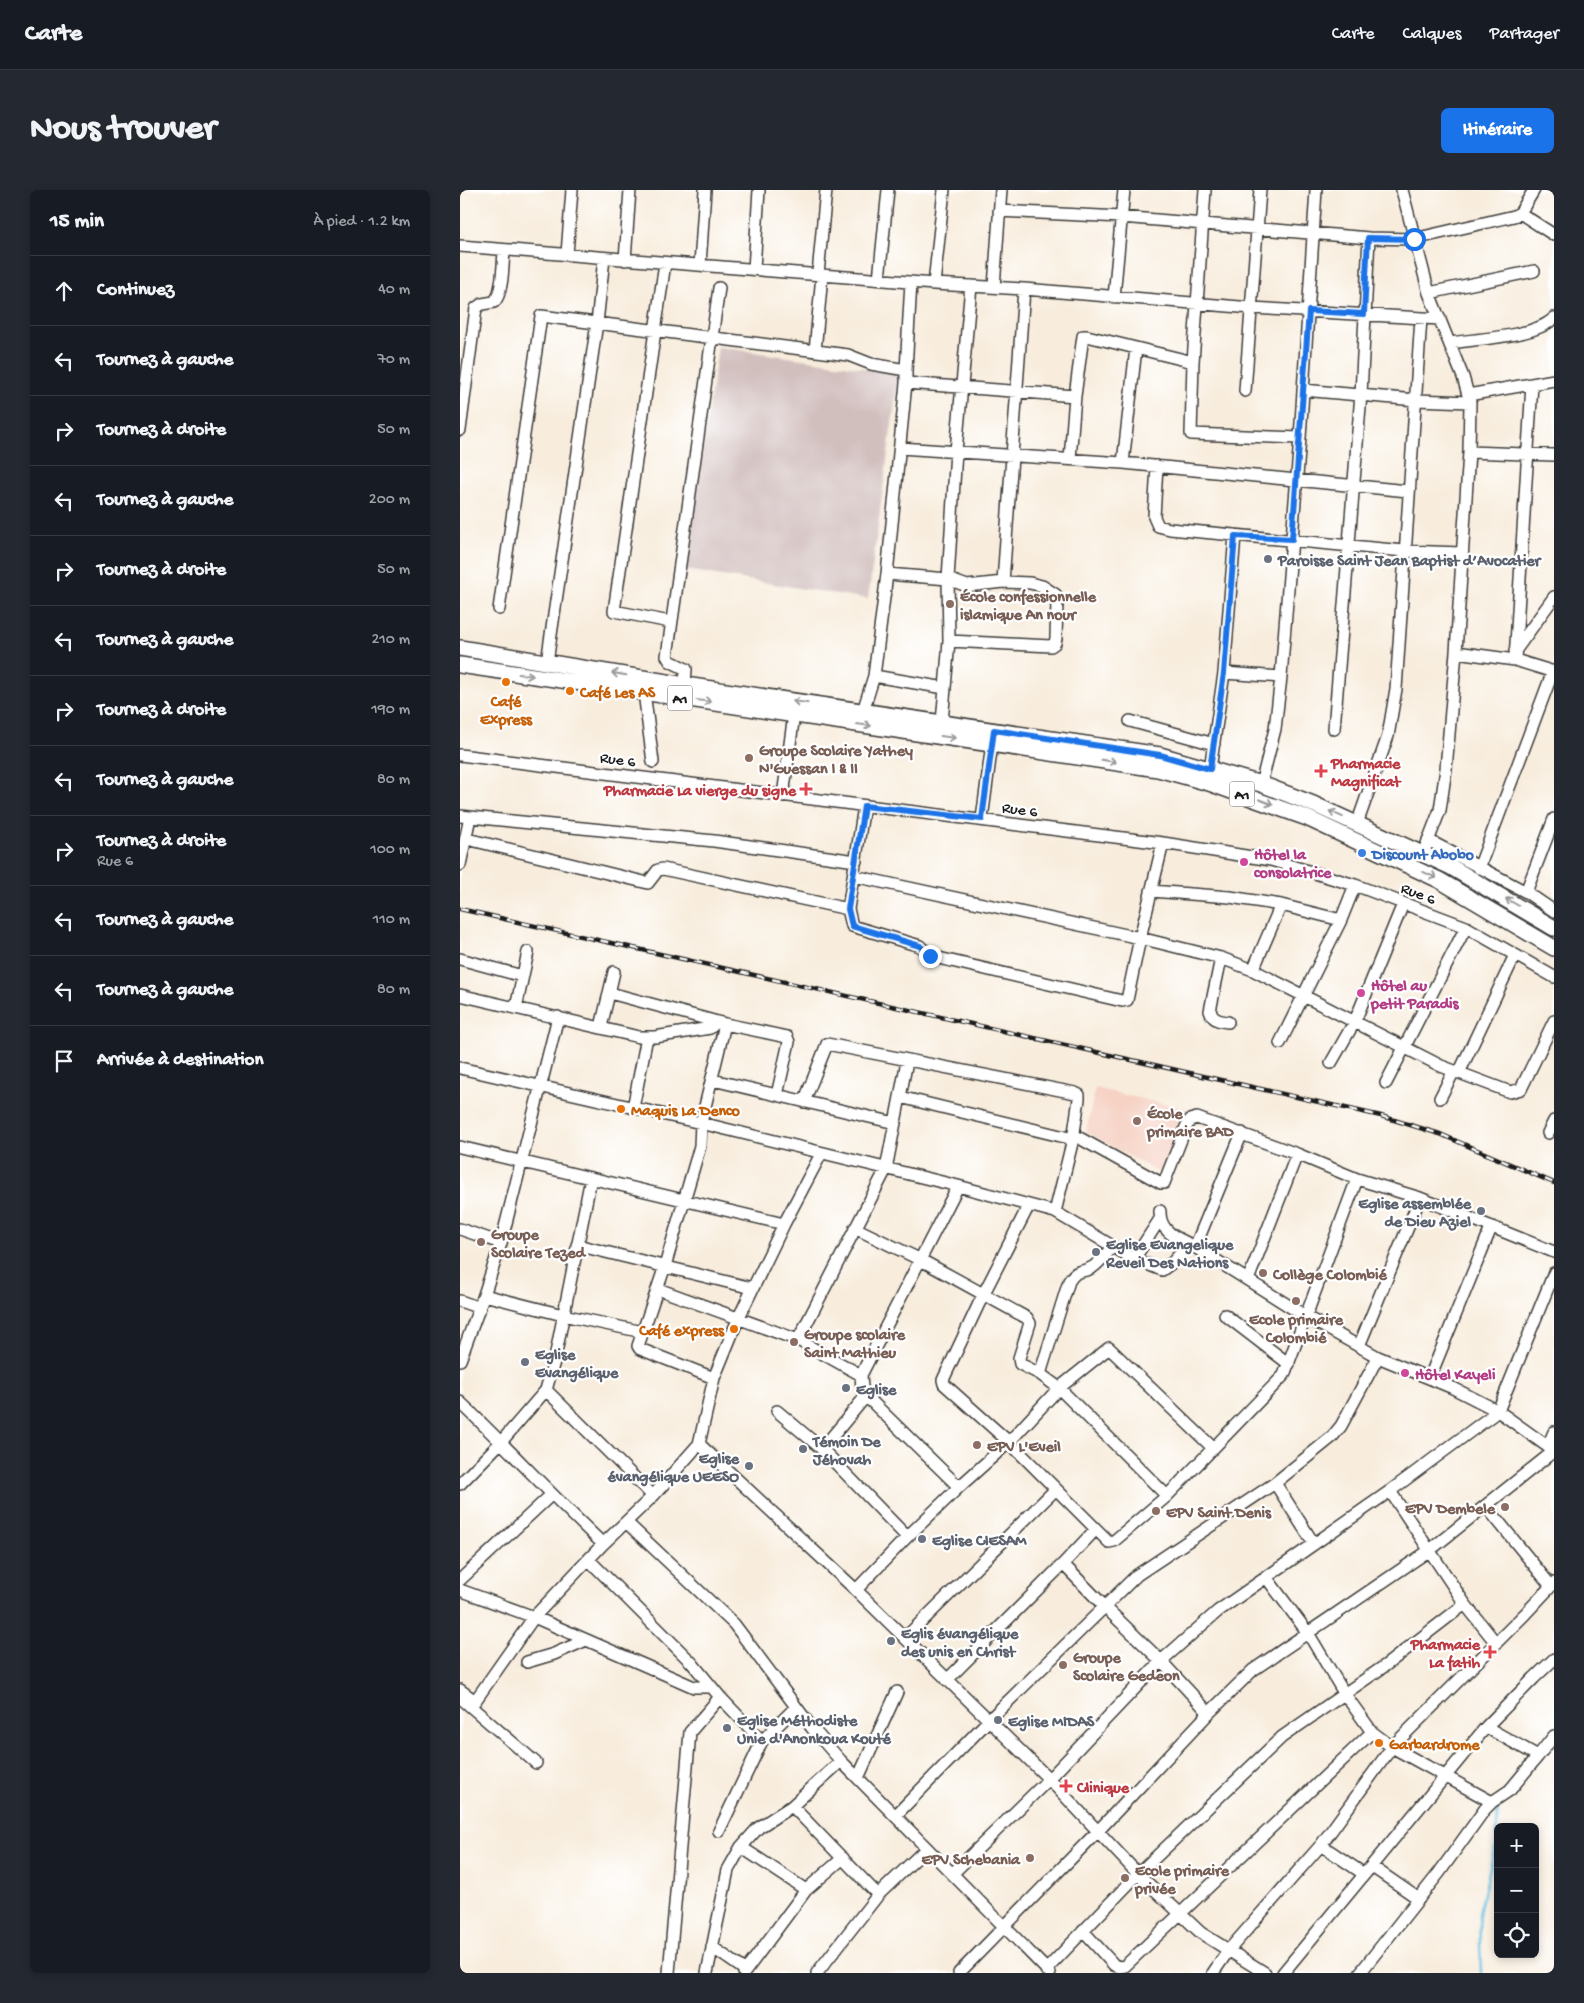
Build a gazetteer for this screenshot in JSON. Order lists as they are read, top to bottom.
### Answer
{
  "streets": {
    "main road": ["A1"],
    "street": ["Rue 6"]
  },
  "places": {
    "other": [
      "Paroisse Saint Jean Baptist d’Avocatier",
      "École confessionnelle islamique An nour",
      "Café Express",
      "Café Les AS",
      "Groupe Scolaire Yathey N'Guessan I & II",
      "Discount Abobo",
      "Hôtel la consolatrice",
      "Hôtel au petit Paradis",
      "Maquis La Denco",
      "École primaire BAD",
      "Eglise assemblée de Dieu Aziel",
      "Groupe Scolaire Tezed",
      "Eglise Evangelique Reveil Des Nations",
      "Collège Colombié",
      "Ecole primaire Colombié",
      "Café express",
      "Groupe scolaire Saint Mathieu",
      "Eglise Evangélique",
      "Hôtel Kayeli",
      "Eglise",
      "EPV L'Eveil",
      "Témoin De Jéhovah",
      "Eglise évangélique UEESO",
      "EPV Dembele",
      "EPV Saint Denis",
      "Eglise CIESAM",
      "Eglis évangélique des unis en Christ",
      "Groupe Scolaire Gedeon",
      "Eglise MIDAS",
      "Eglise Méthodiste Unie d'Anonkoua Kouté",
      "Garbardrome",
      "EPV Schebania",
      "Ecole primaire privée"
    ],
    "health": [
      "Pharmacie Magnificat",
      "Pharmacie La vierge du signe",
      "Pharmacie La fatih",
      "Clinique"
    ]
  },
  "page": {
    "header": "Carte",
    "nav": ["Carte", "Calques", "Partager"],
    "buttons": "Itinéraire",
    "title": "Nous trouver",
    "heading": ["15 min", "À pied · 1.2 km"],
    "list": [
      ["Continuez", "40 m"],
      ["Tournez à gauche", "70 m"],
      ["Tournez à droite", "50 m"],
      ["Tournez à gauche", "200 m"],
      ["Tournez à droite", "50 m"],
      ["Tournez à gauche", "210 m"],
      ["Tournez à droite", "190 m"],
      ["Tournez à gauche", "80 m"],
      ["Tournez à droite", "Rue 6", "100 m"],
      ["Tournez à gauche", "110 m"],
      ["Tournez à gauche", "80 m"],
      "Arrivée à destination"
    ],
    "map_buttons": ["+", "−"]
  }
}
